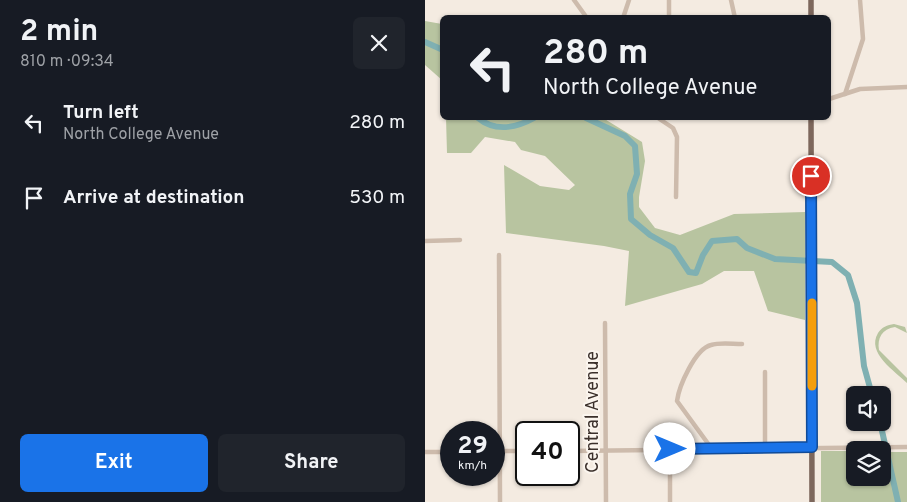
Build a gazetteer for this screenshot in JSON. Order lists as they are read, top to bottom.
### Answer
{
  "streets": {
    "street": ["Central Avenue"]
  },
  "page": {
    "heading": ["2 min", "810 m · 09:34"],
    "turn": ["280 m", "North College Avenue"],
    "list": [
      {
        "name": "Turn left",
        "note": "North College Avenue",
        "value": "280 m"
      },
      {
        "name": "Arrive at destination",
        "value": "530 m"
      }
    ],
    "speed": "29 km/h",
    "limit": "40",
    "buttons": ["Exit", "Share"]
  }
}
